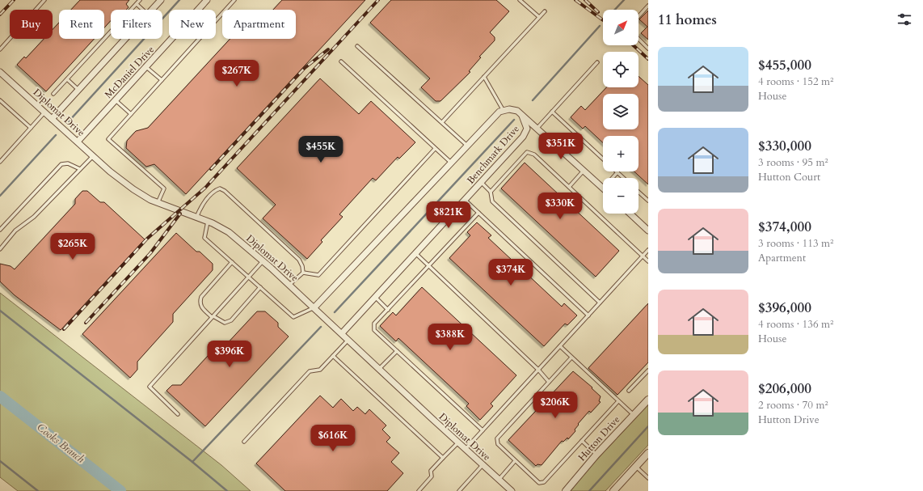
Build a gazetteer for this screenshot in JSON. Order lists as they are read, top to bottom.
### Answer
{
  "streets": {
    "street": [
      "McDaniel Drive",
      "Diplomat Drive",
      "Benchmark Drive",
      "Hutton Drive"
    ]
  },
  "crossings": [
    ["McDaniel Drive", "Diplomat Drive"],
    ["Diplomat Drive", "Benchmark Drive"]
  ],
  "water": ["Cooks Branch"],
  "north": "top right",
  "page": {
    "heading": "11 homes",
    "map_buttons": ["+", "−"],
    "chip": [
      "Buy",
      "Rent",
      "Filters",
      "New",
      "Apartment"
    ],
    "list": [
      {
        "name": "$455,000",
        "note": "4 rooms · 152 m² · House"
      },
      {
        "name": "$330,000",
        "note": "3 rooms · 95 m² · Hutton Court"
      },
      {
        "name": "$374,000",
        "note": "3 rooms · 113 m² · Apartment"
      },
      {
        "name": "$396,000",
        "note": "4 rooms · 136 m² · House"
      },
      {
        "name": "$206,000",
        "note": "2 rooms · 70 m² · Hutton Drive"
      }
    ],
    "price": [
      "$267K",
      "$351K",
      "$455K",
      "$330K",
      "$821K",
      "$265K",
      "$374K",
      "$388K",
      "$396K",
      "$206K",
      "$616K"
    ]
  }
}
